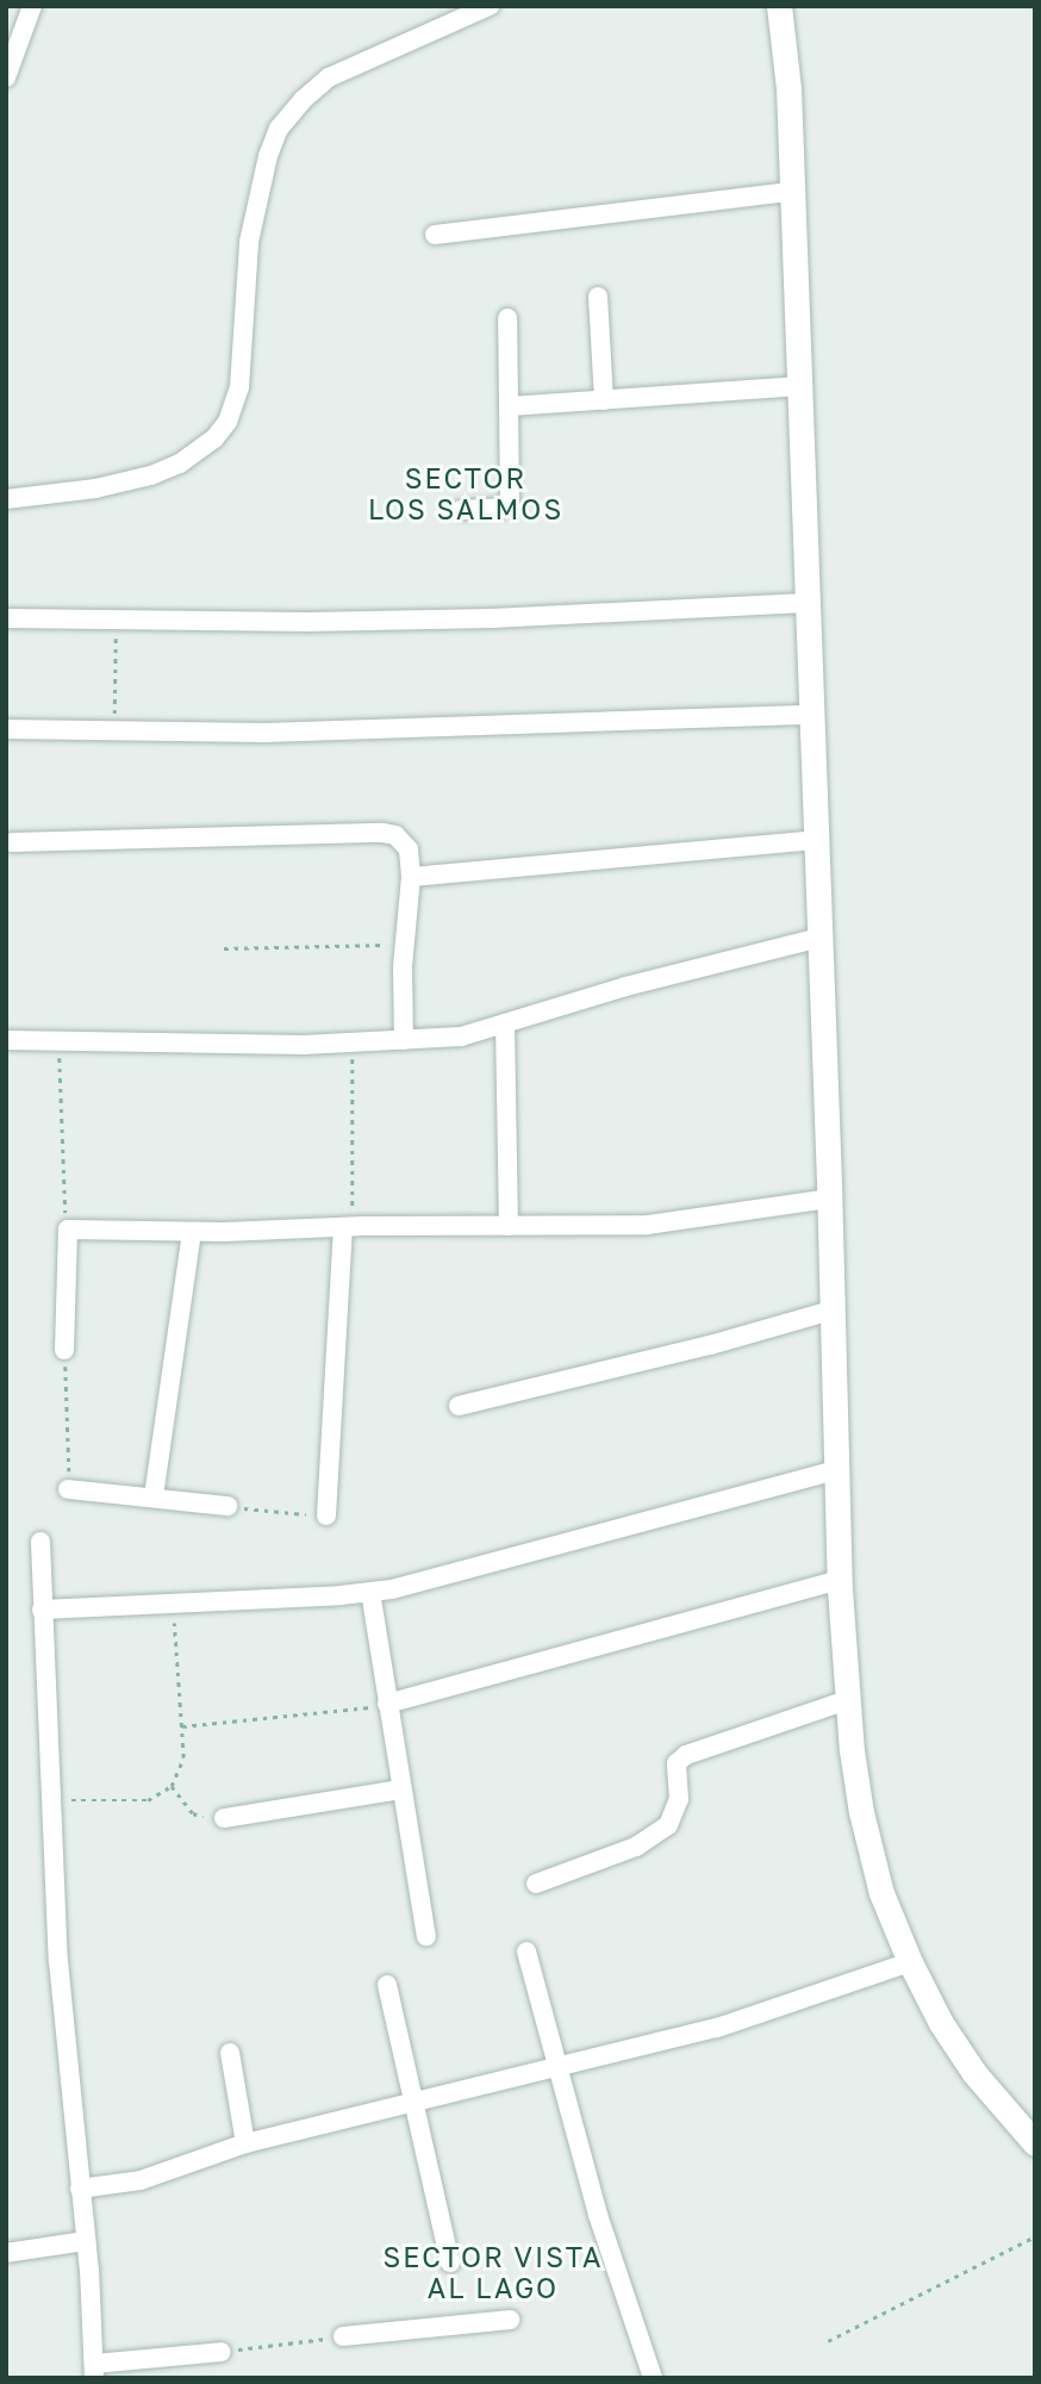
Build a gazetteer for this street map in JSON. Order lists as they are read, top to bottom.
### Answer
{
  "districts": ["SECTOR LOS SALMOS", "SECTOR VISTA AL LAGO"]
}
